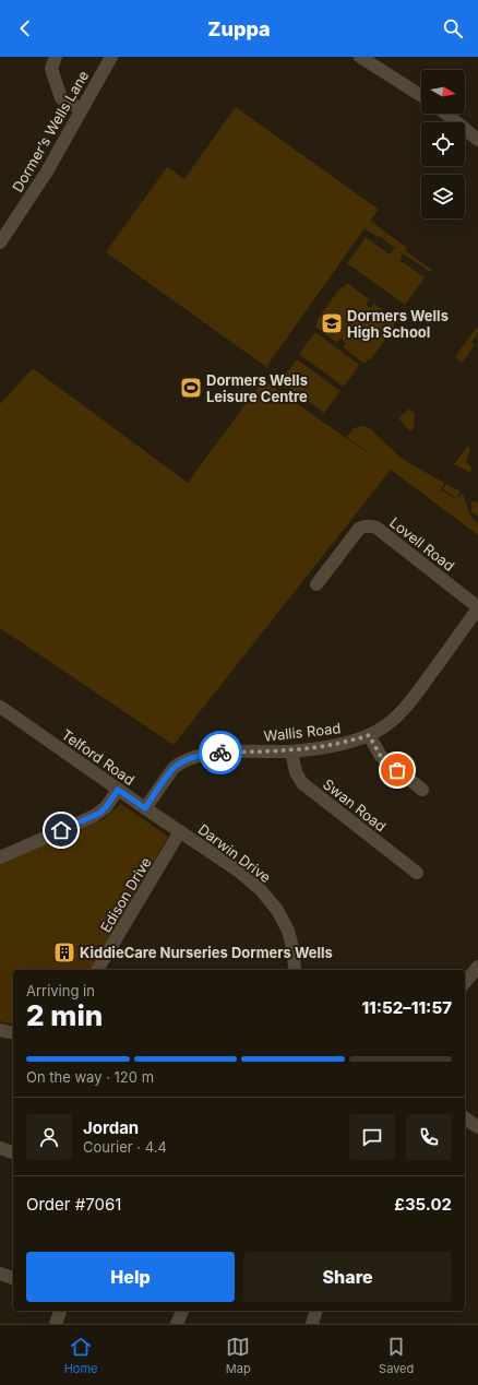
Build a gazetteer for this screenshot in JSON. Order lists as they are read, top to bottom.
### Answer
{
  "streets": {
    "street": [
      "Dormer’s Wells Lane",
      "Lovell Road",
      "Wallis Road",
      "Telford Road",
      "Swan Road",
      "Darwin Drive",
      "Edison Drive"
    ]
  },
  "crossings": [
    ["Lovell Road", "Wallis Road"],
    ["Wallis Road", "Telford Road"],
    ["Wallis Road", "Swan Road"],
    ["Telford Road", "Darwin Drive"],
    ["Telford Road", "Edison Drive"],
    ["Darwin Drive", "Edison Drive"]
  ],
  "places": {
    "school or university": ["Dormers Wells High School"],
    "sports": ["Dormers Wells Leisure Centre"],
    "building": ["KiddieCare Nurseries Dormers Wells"]
  },
  "north": "right",
  "page": {
    "header": "Zuppa",
    "heading": ["2 min", "Arriving in", "11:52–11:57"],
    "panel": [
      "Jordan",
      "Courier · 4.4",
      "Order #7061",
      "£35.02"
    ],
    "bar": "On the way · 120 m",
    "buttons": ["Help", "Share"],
    "tabs": ["Home", "Map", "Saved"]
  }
}
